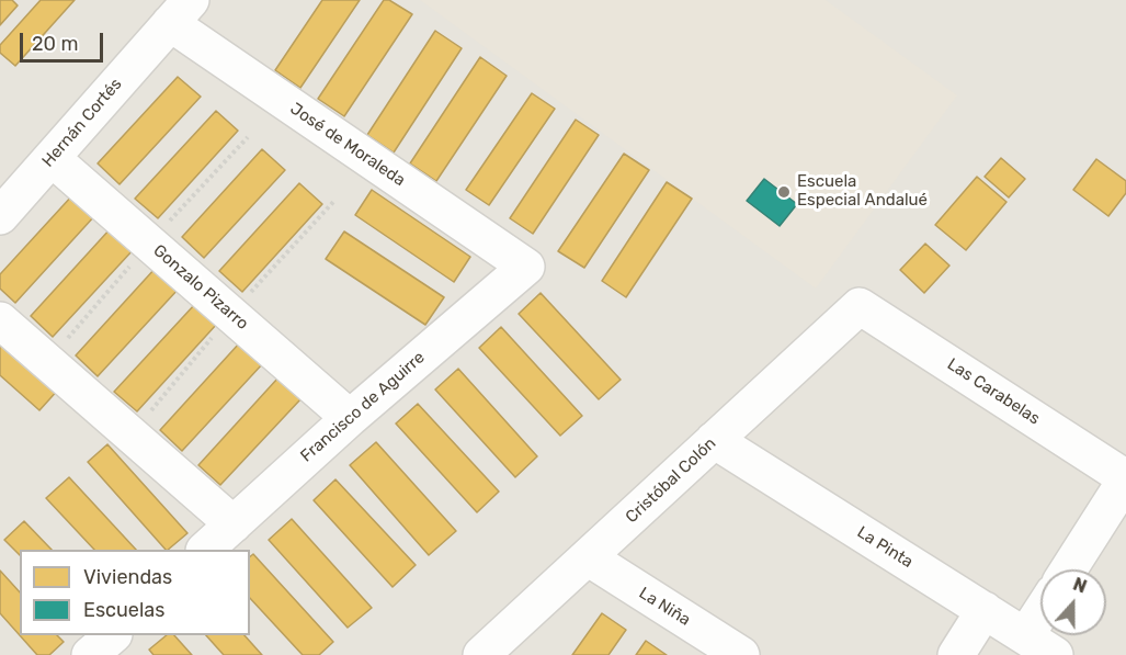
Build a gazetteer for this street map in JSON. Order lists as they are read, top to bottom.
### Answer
{
  "streets": {
    "street": [
      "Hernán Cortés",
      "José de Moraleda",
      "Gonzalo Pizarro",
      "Las Carabelas",
      "Francisco de Aguirre",
      "Cristóbal Colón",
      "La Pinta",
      "La Niña"
    ]
  },
  "crossings": [
    ["Hernán Cortés", "José de Moraleda"],
    ["Hernán Cortés", "Gonzalo Pizarro"],
    ["José de Moraleda", "Francisco de Aguirre"],
    ["Gonzalo Pizarro", "Francisco de Aguirre"],
    ["Las Carabelas", "Cristóbal Colón"],
    ["Cristóbal Colón", "La Pinta"],
    ["Cristóbal Colón", "La Niña"]
  ],
  "places": ["Escuela Especial Andalué"],
  "legend": ["Viviendas", "Escuelas"],
  "scale_bar": "20 m",
  "north": "top"
}
